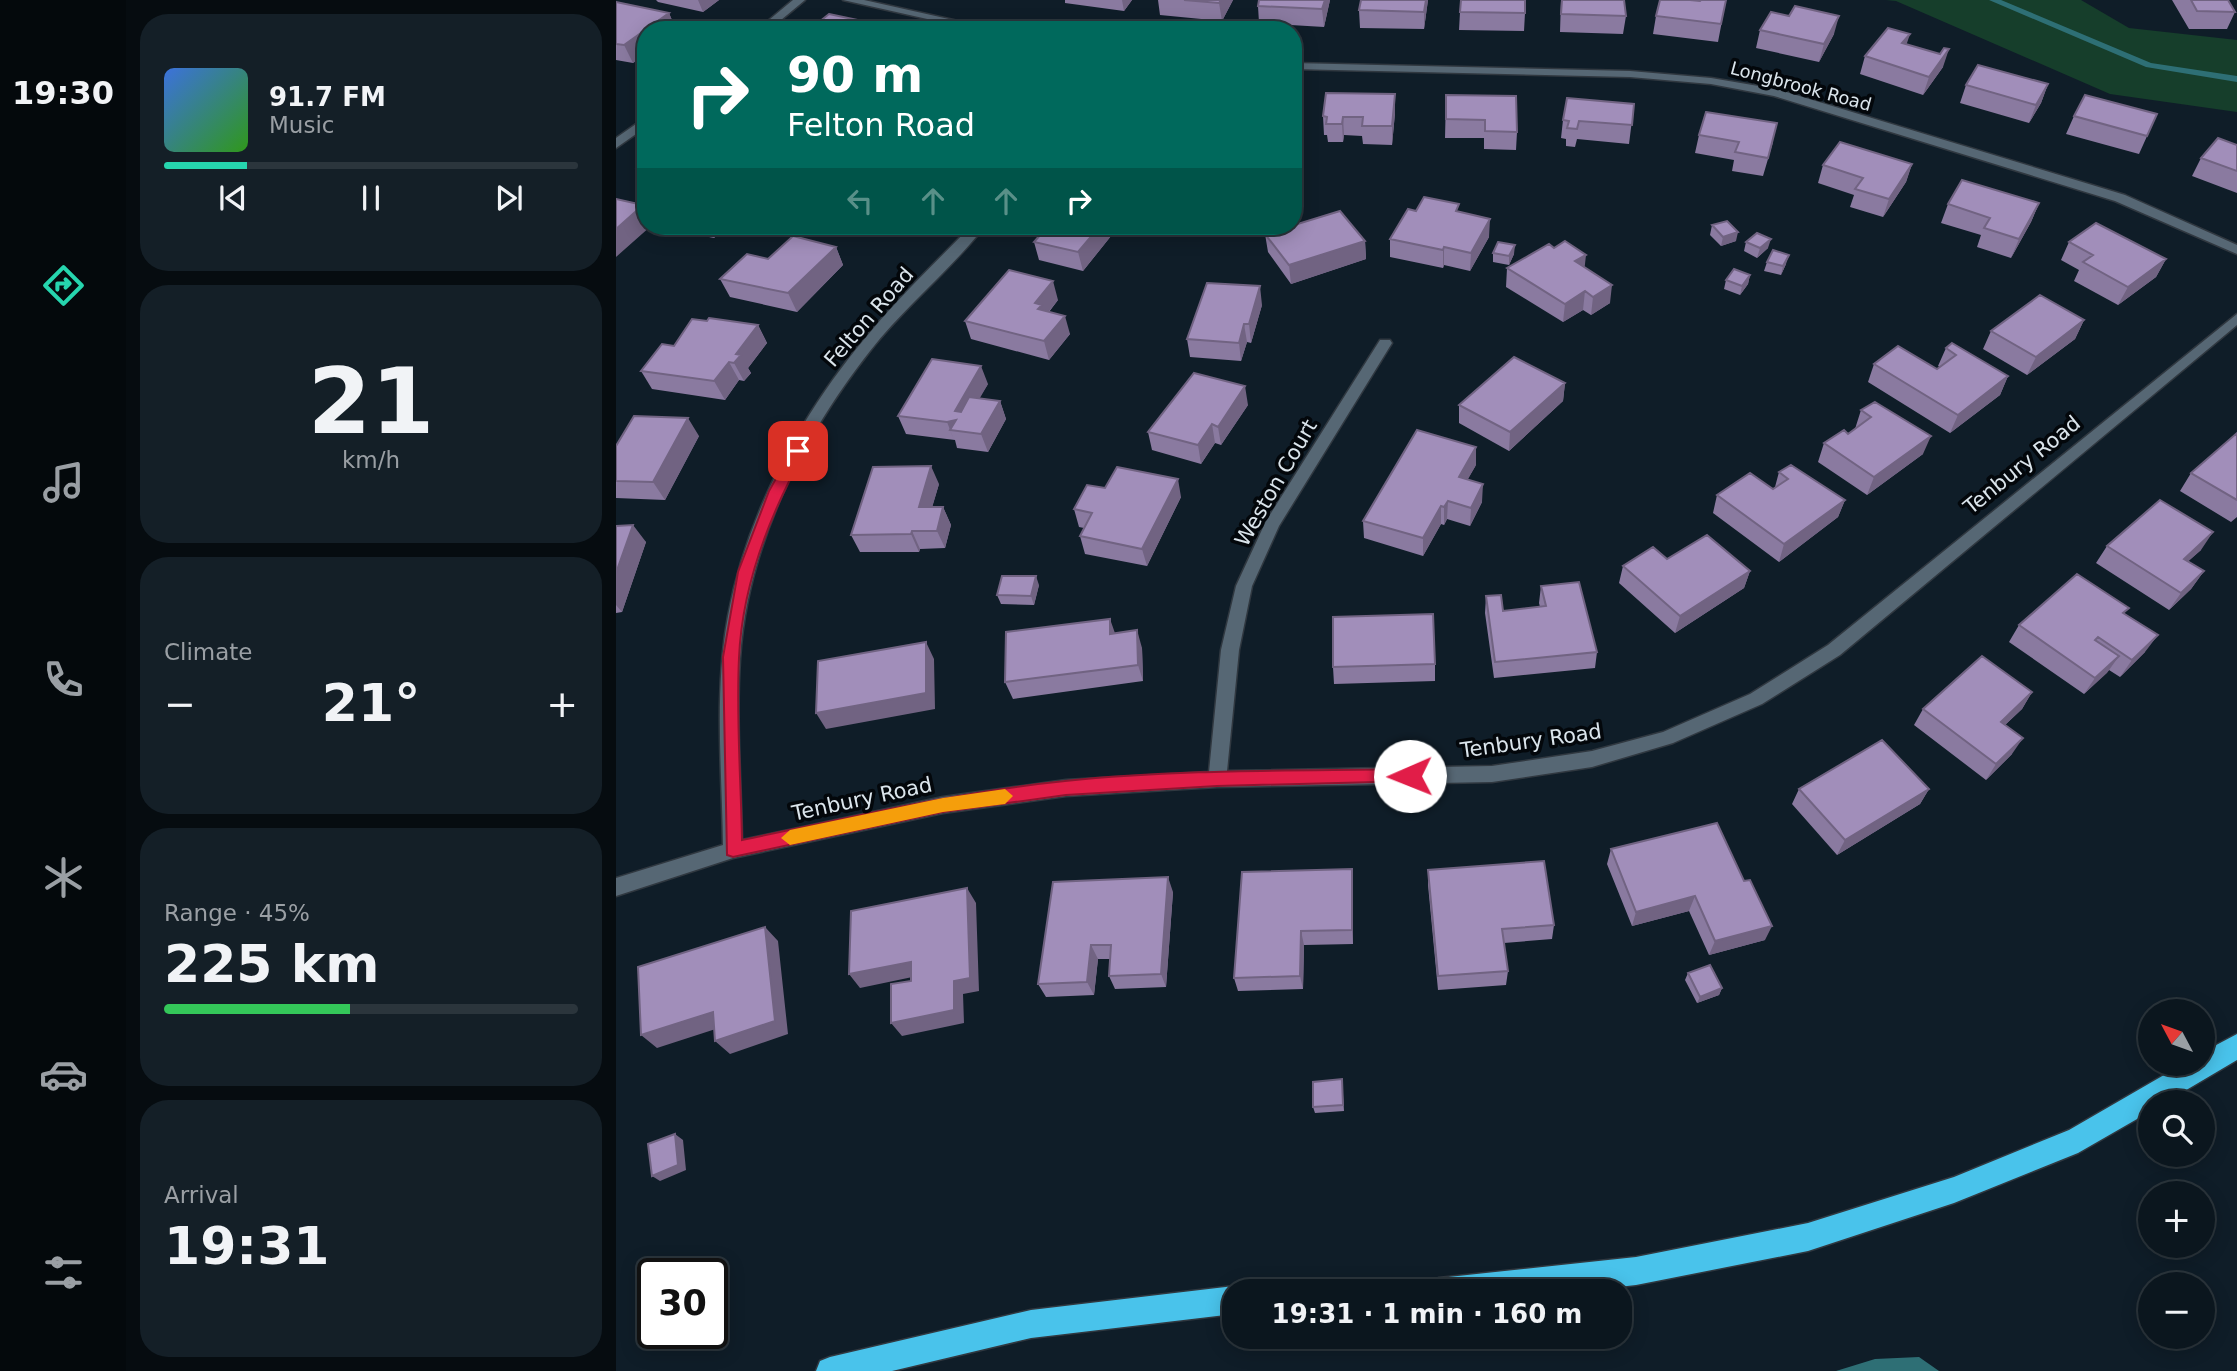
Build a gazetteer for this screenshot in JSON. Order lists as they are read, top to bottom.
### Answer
{
  "streets": {
    "street": [
      "Longbrook Road",
      "Felton Road",
      "Tenbury Road",
      "Weston Court"
    ]
  },
  "crossings": [
    ["Felton Road", "Tenbury Road"],
    ["Tenbury Road", "Weston Court"]
  ],
  "north": "top left",
  "page": {
    "tabs": "19:30",
    "turn": ["90 m", "Felton Road"],
    "song": ["91.7 FM", "Music"],
    "tile": [
      ["21", "km/h"],
      "Climate",
      ["Range · 45%", "225 km"],
      ["Arrival", "19:31"]
    ],
    "heat": ["−", "21°", "+"],
    "map_buttons": ["+", "−"],
    "limit": "30",
    "trip": "19:31 · 1 min · 160 m"
  }
}
